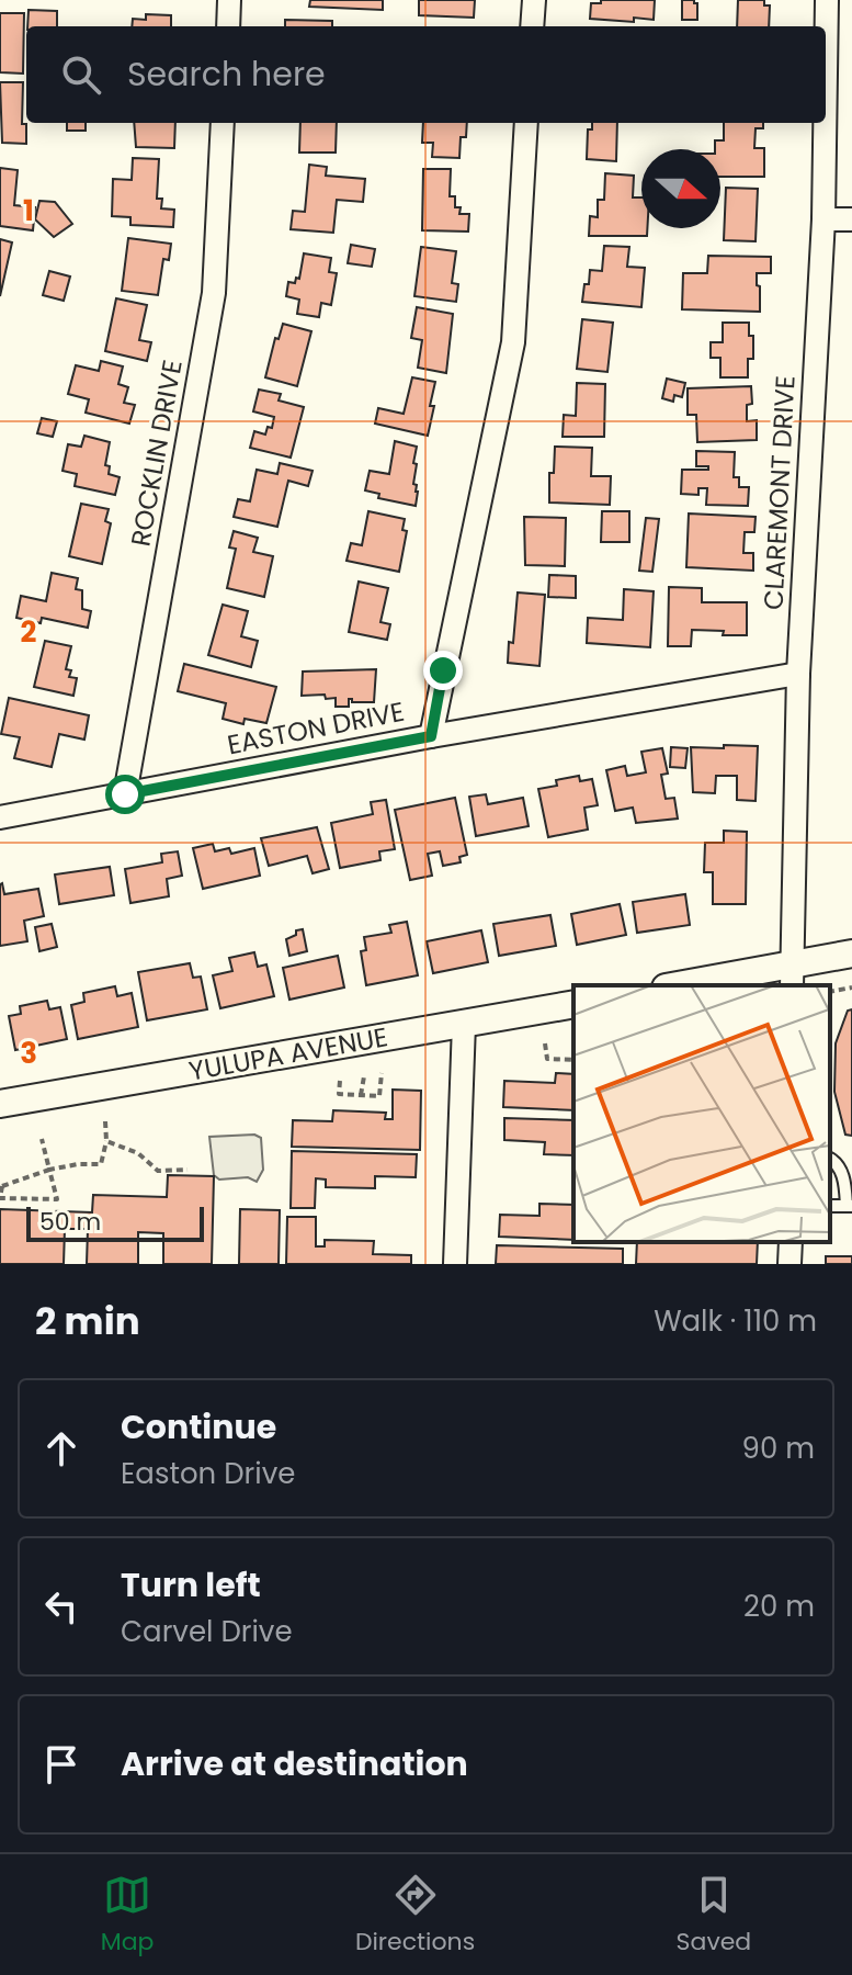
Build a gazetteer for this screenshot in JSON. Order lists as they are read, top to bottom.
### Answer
{
  "streets": {
    "street": [
      "ROCKLIN DRIVE",
      "CLAREMONT DRIVE",
      "EASTON DRIVE",
      "YULUPA AVENUE"
    ]
  },
  "crossings": [
    ["ROCKLIN DRIVE", "EASTON DRIVE"],
    ["CLAREMONT DRIVE", "EASTON DRIVE"]
  ],
  "scale_bar": "50 m",
  "north": "right",
  "page": {
    "search": "Search here",
    "scale": "50 m",
    "heading": ["2 min", "Walk · 110 m"],
    "list": [
      ["Continue", "Easton Drive", "90 m"],
      ["Turn left", "Carvel Drive", "20 m"],
      "Arrive at destination"
    ],
    "nav": ["Map", "Directions", "Saved"]
  },
  "grid": {
    "rows": ["1", "2", "3"]
  }
}
